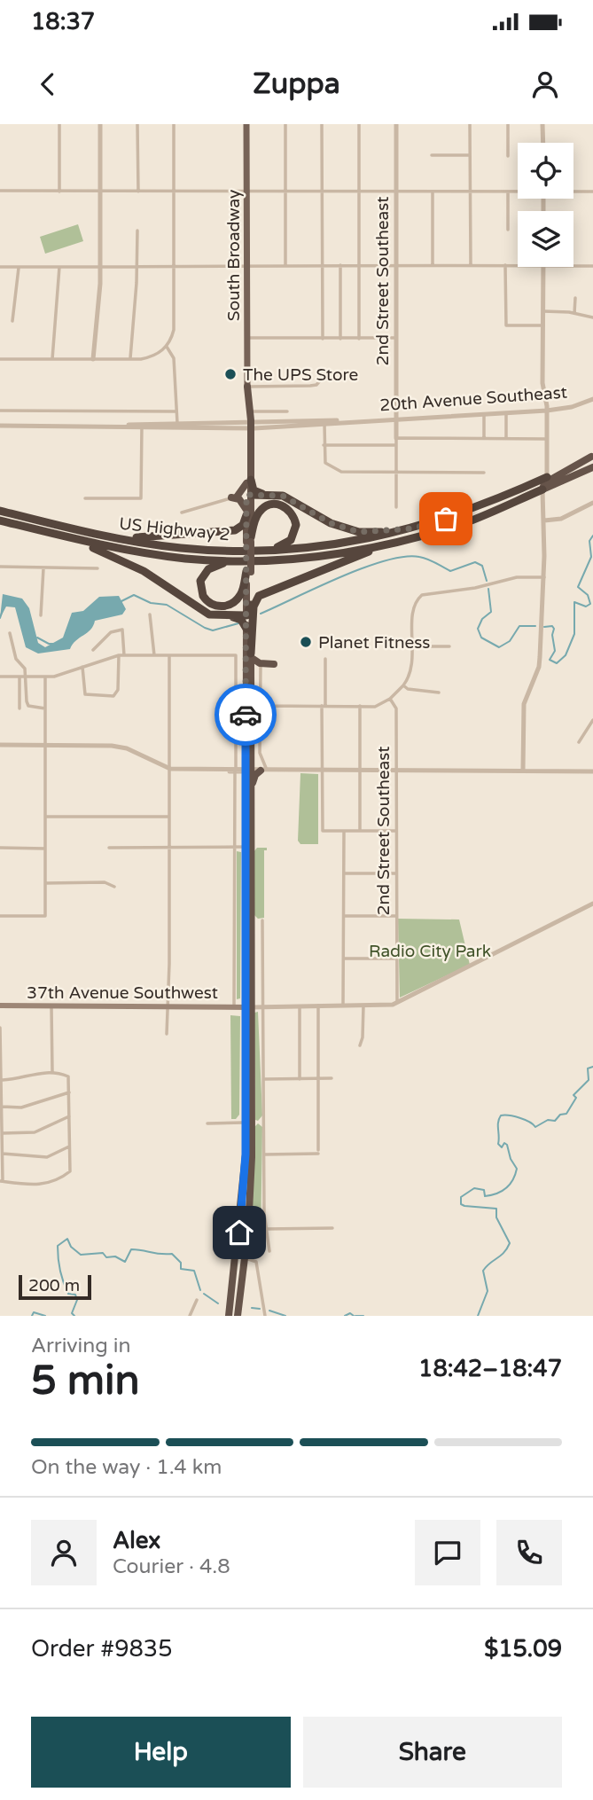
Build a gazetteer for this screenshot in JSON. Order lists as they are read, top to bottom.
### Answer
{
  "streets": {
    "highway": ["South Broadway", "US Highway 2"],
    "main road": ["37th Avenue Southwest"],
    "street": ["2nd Street Southeast", "20th Avenue Southeast"]
  },
  "crossings": [
    ["South Broadway", "37th Avenue Southwest"],
    ["2nd Street Southeast", "20th Avenue Southeast"],
    ["2nd Street Southeast", "37th Avenue Southwest"]
  ],
  "parks": ["Radio City Park"],
  "places": ["The UPS Store", "Planet Fitness"],
  "scale_bar": "200 m",
  "page": {
    "status": "18:37",
    "header": "Zuppa",
    "scale": "200 m",
    "heading": ["5 min", "Arriving in", "18:42–18:47"],
    "panel": [
      "Alex",
      "Courier · 4.8",
      "Order #9835",
      "$15.09"
    ],
    "bar": "On the way · 1.4 km",
    "buttons": ["Help", "Share"]
  }
}
